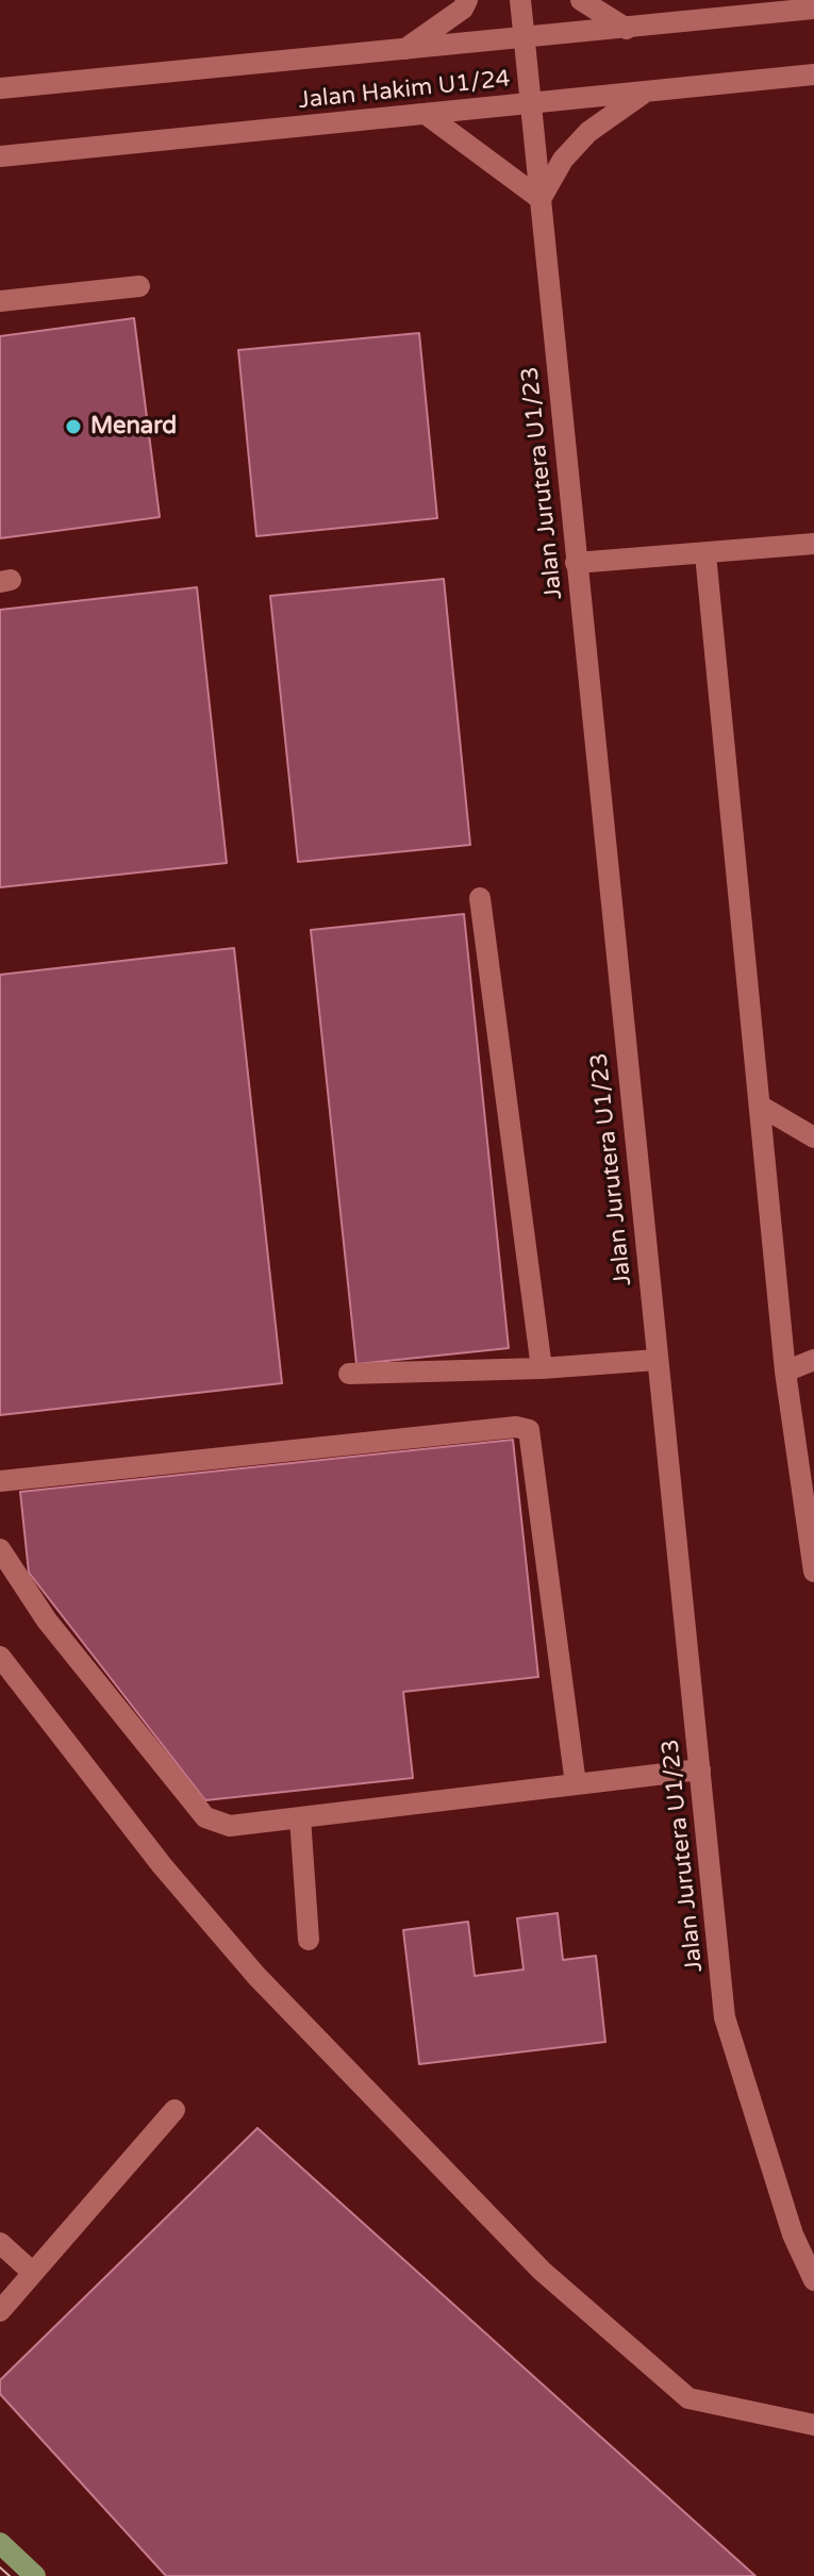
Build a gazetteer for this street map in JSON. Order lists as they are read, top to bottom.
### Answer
{
  "streets": {
    "street": ["Jalan Hakim U1/24", "Jalan Jurutera U1/23"]
  },
  "crossings": [
    ["Jalan Hakim U1/24", "Jalan Jurutera U1/23"]
  ],
  "places": ["Menard"]
}
